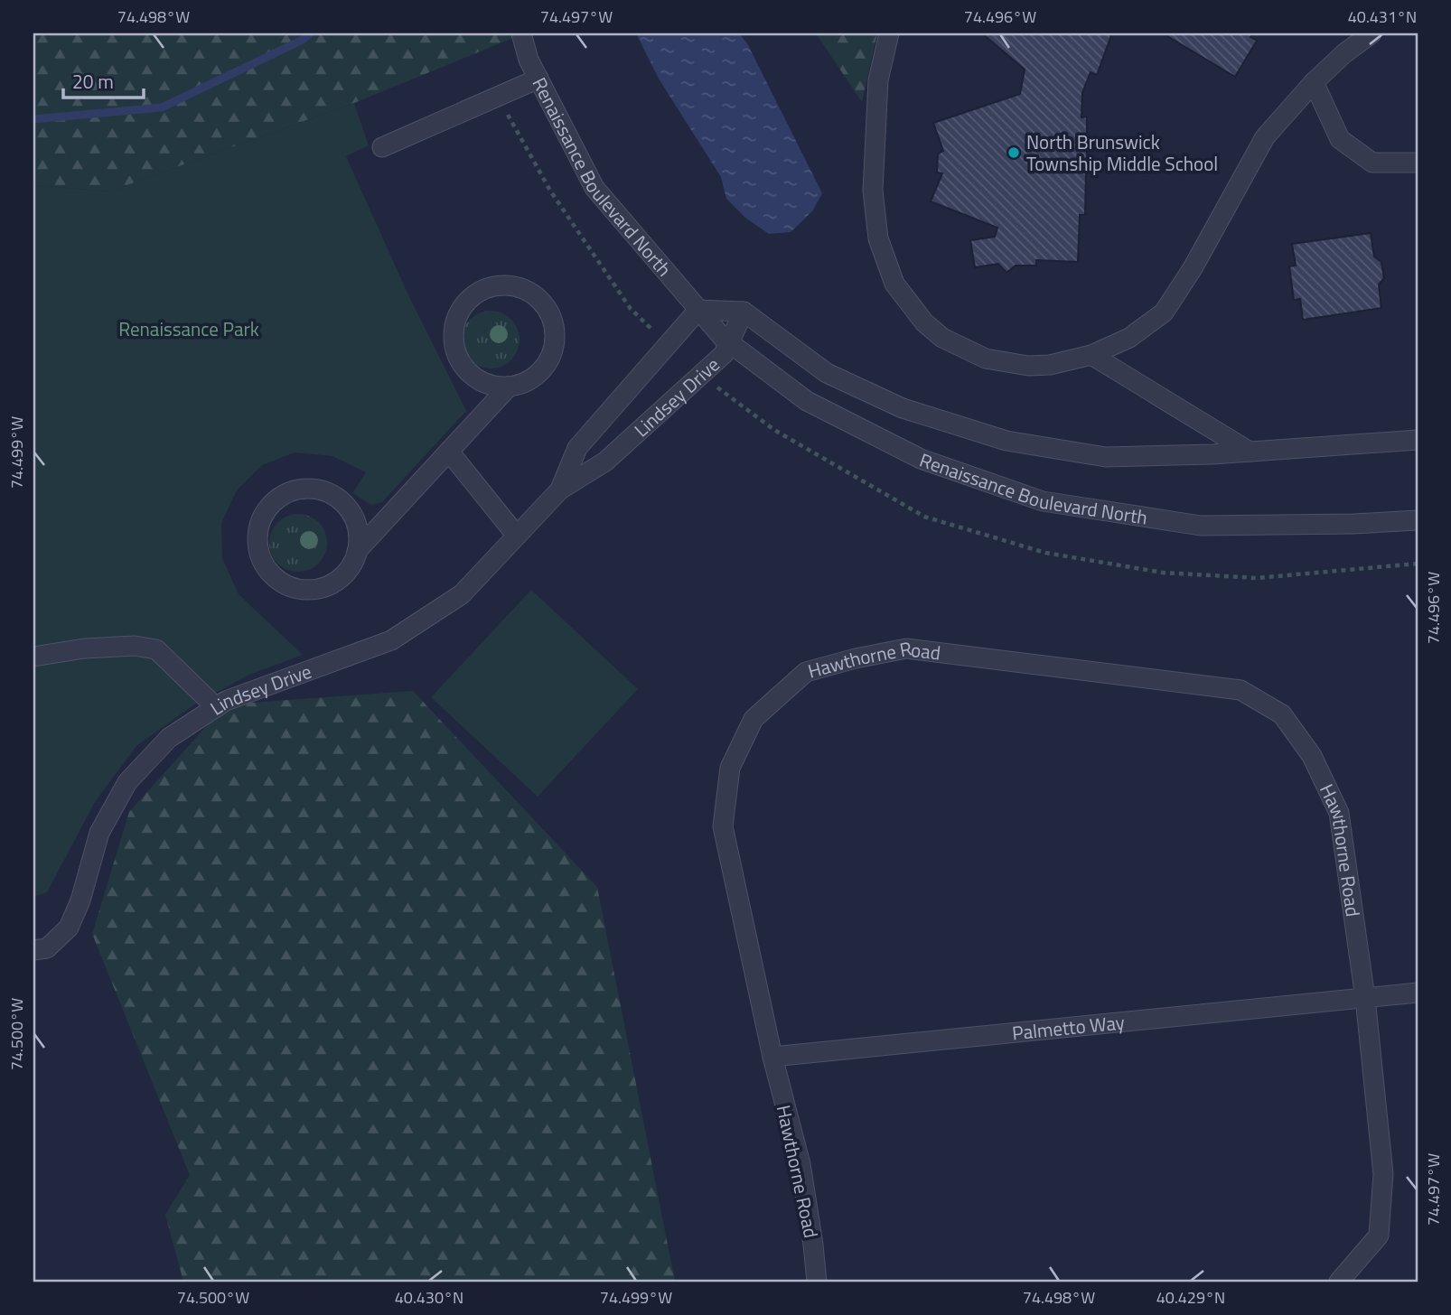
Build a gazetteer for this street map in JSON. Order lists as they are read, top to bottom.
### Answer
{
  "streets": {
    "street": [
      "Renaissance Boulevard North",
      "Lindsey Drive",
      "Hawthorne Road",
      "Palmetto Way"
    ]
  },
  "crossings": [
    ["Renaissance Boulevard North", "Lindsey Drive"],
    ["Hawthorne Road", "Palmetto Way"]
  ],
  "parks": ["Renaissance Park"],
  "places": ["North Brunswick Township Middle School"],
  "scale_bar": "20 m",
  "coordinates": [
    "74.498°W",
    "74.497°W",
    "74.496°W",
    "40.431°N",
    "74.499°W",
    "74.500°W",
    "40.430°N",
    "40.429°N"
  ]
}
